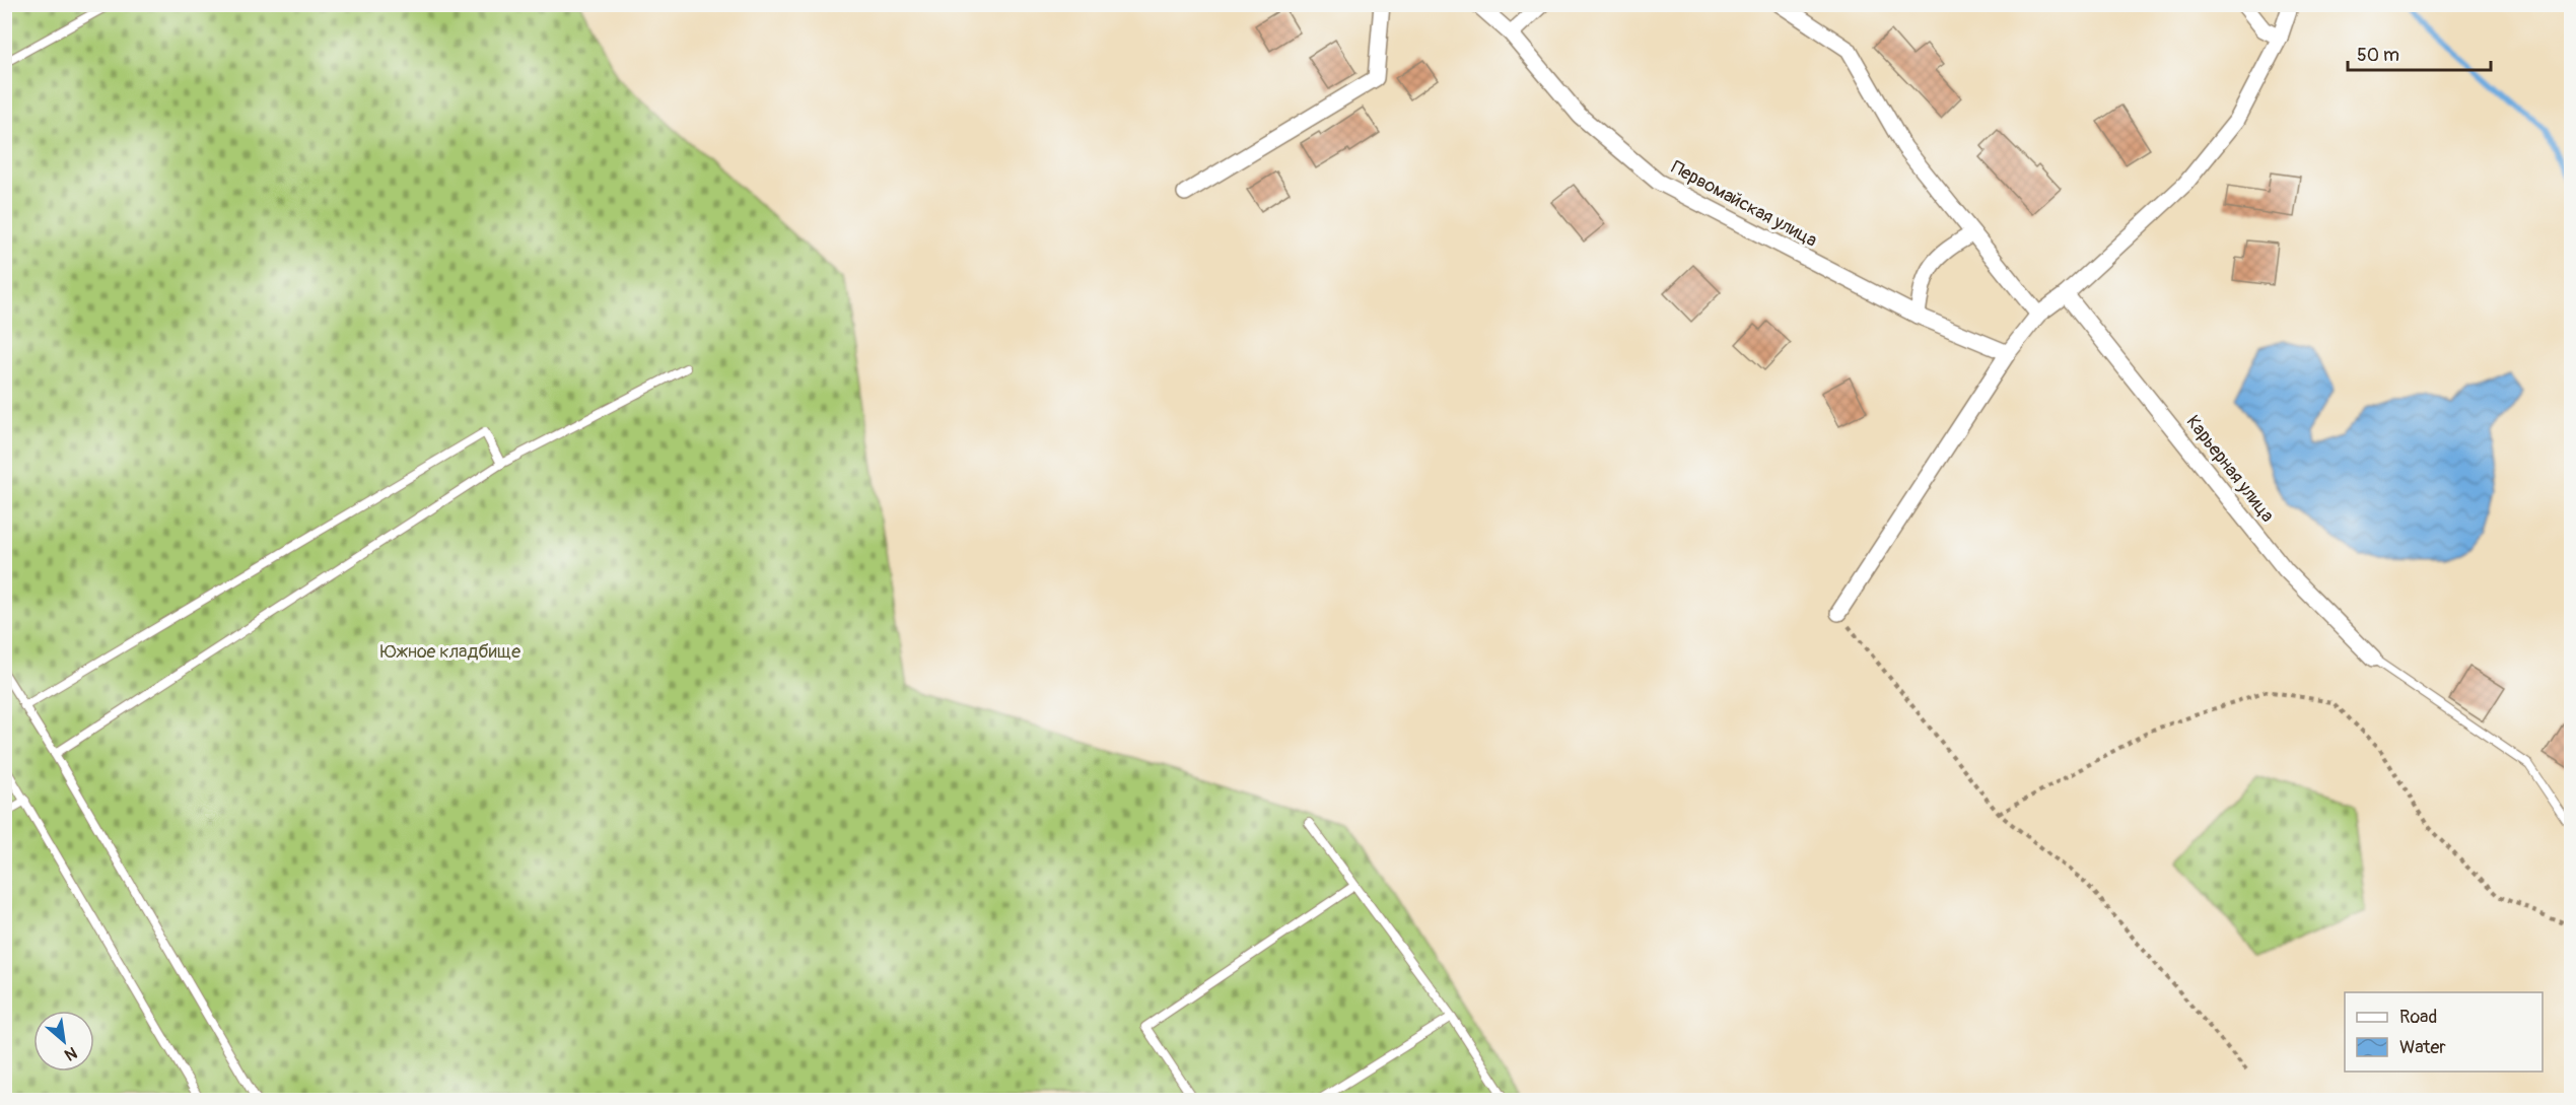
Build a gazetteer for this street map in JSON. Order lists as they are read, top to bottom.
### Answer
{
  "streets": {
    "street": ["Первомайская улица", "Карьерная улица"]
  },
  "parks": ["Южное кладбище"],
  "legend": ["Road", "Water"],
  "scale_bar": "50 m",
  "north": "bottom right"
}
